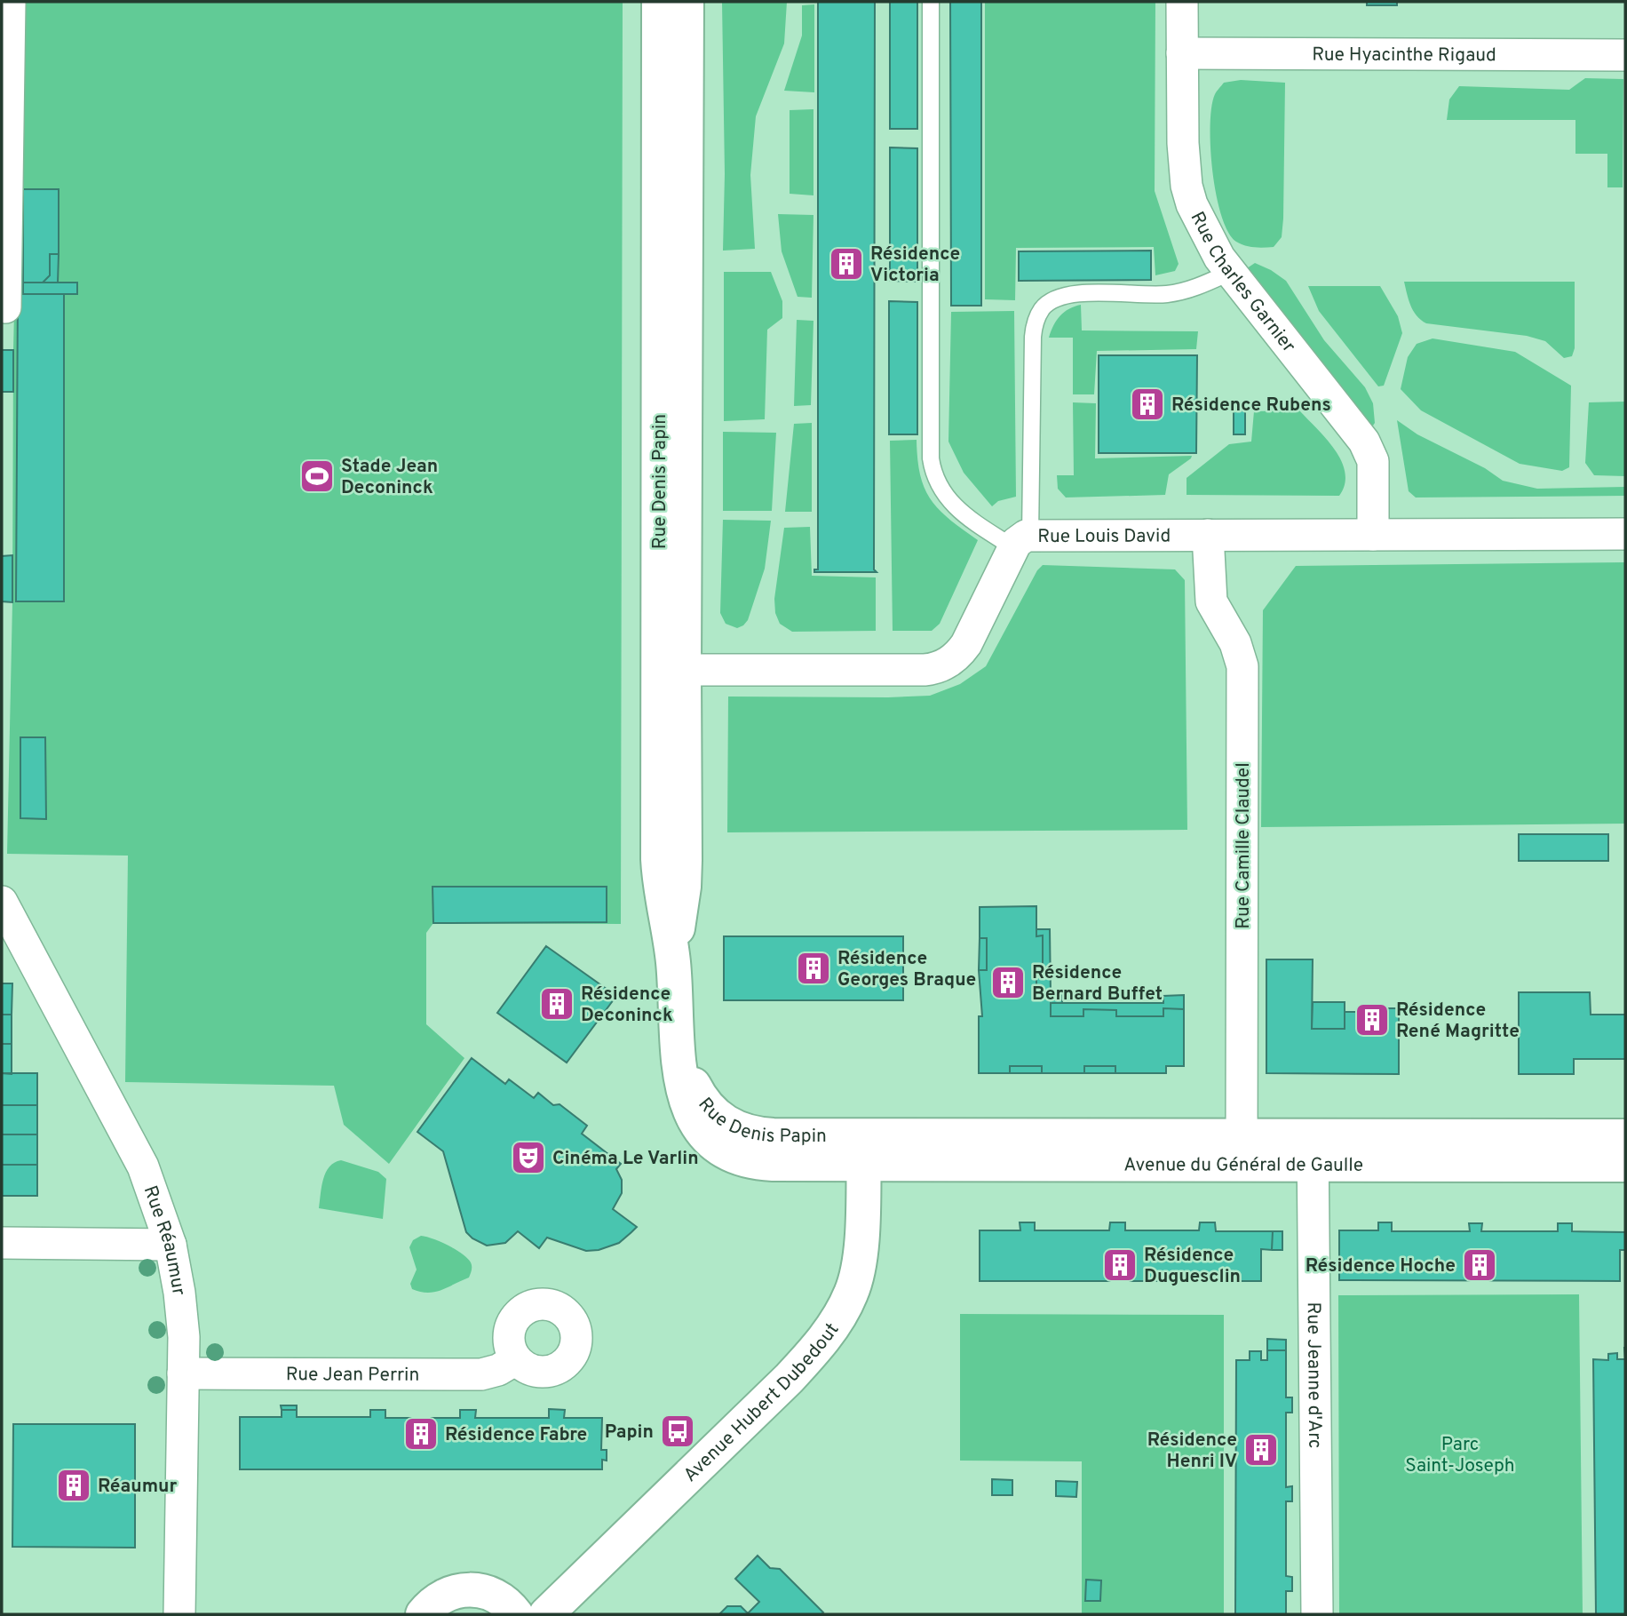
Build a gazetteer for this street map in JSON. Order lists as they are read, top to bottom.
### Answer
{
  "streets": {
    "street": [
      "Rue Hyacinthe Rigaud",
      "Rue Charles Garnier",
      "Rue Denis Papin",
      "Rue Louis David",
      "Rue Camille Claudel",
      "Avenue du Général de Gaulle",
      "Rue Réaumur",
      "Rue Jean Perrin",
      "Rue Jeanne d'Arc",
      "Avenue Hubert Dubedout"
    ]
  },
  "crossings": [
    ["Rue Hyacinthe Rigaud", "Rue Charles Garnier"],
    ["Rue Charles Garnier", "Rue Louis David"],
    ["Rue Denis Papin", "Rue Louis David"],
    ["Rue Denis Papin", "Avenue du Général de Gaulle"],
    ["Rue Denis Papin", "Avenue Hubert Dubedout"],
    ["Rue Louis David", "Rue Camille Claudel"],
    ["Rue Camille Claudel", "Avenue du Général de Gaulle"],
    ["Avenue du Général de Gaulle", "Rue Jeanne d'Arc"],
    ["Avenue du Général de Gaulle", "Avenue Hubert Dubedout"],
    ["Rue Réaumur", "Rue Jean Perrin"]
  ],
  "parks": ["Parc Saint-Joseph"],
  "places": {
    "building": [
      "Résidence Victoria",
      "Résidence Rubens",
      "Résidence Georges Braque",
      "Résidence Bernard Buffet",
      "Résidence Deconinck",
      "Résidence René Magritte",
      "Résidence Duguesclin",
      "Résidence Hoche",
      "Résidence Fabre",
      "Résidence Henri IV",
      "Réaumur"
    ],
    "sports": ["Stade Jean Deconinck"],
    "theatre": ["Cinéma Le Varlin"],
    "bus stop": ["Papin"]
  }
}
